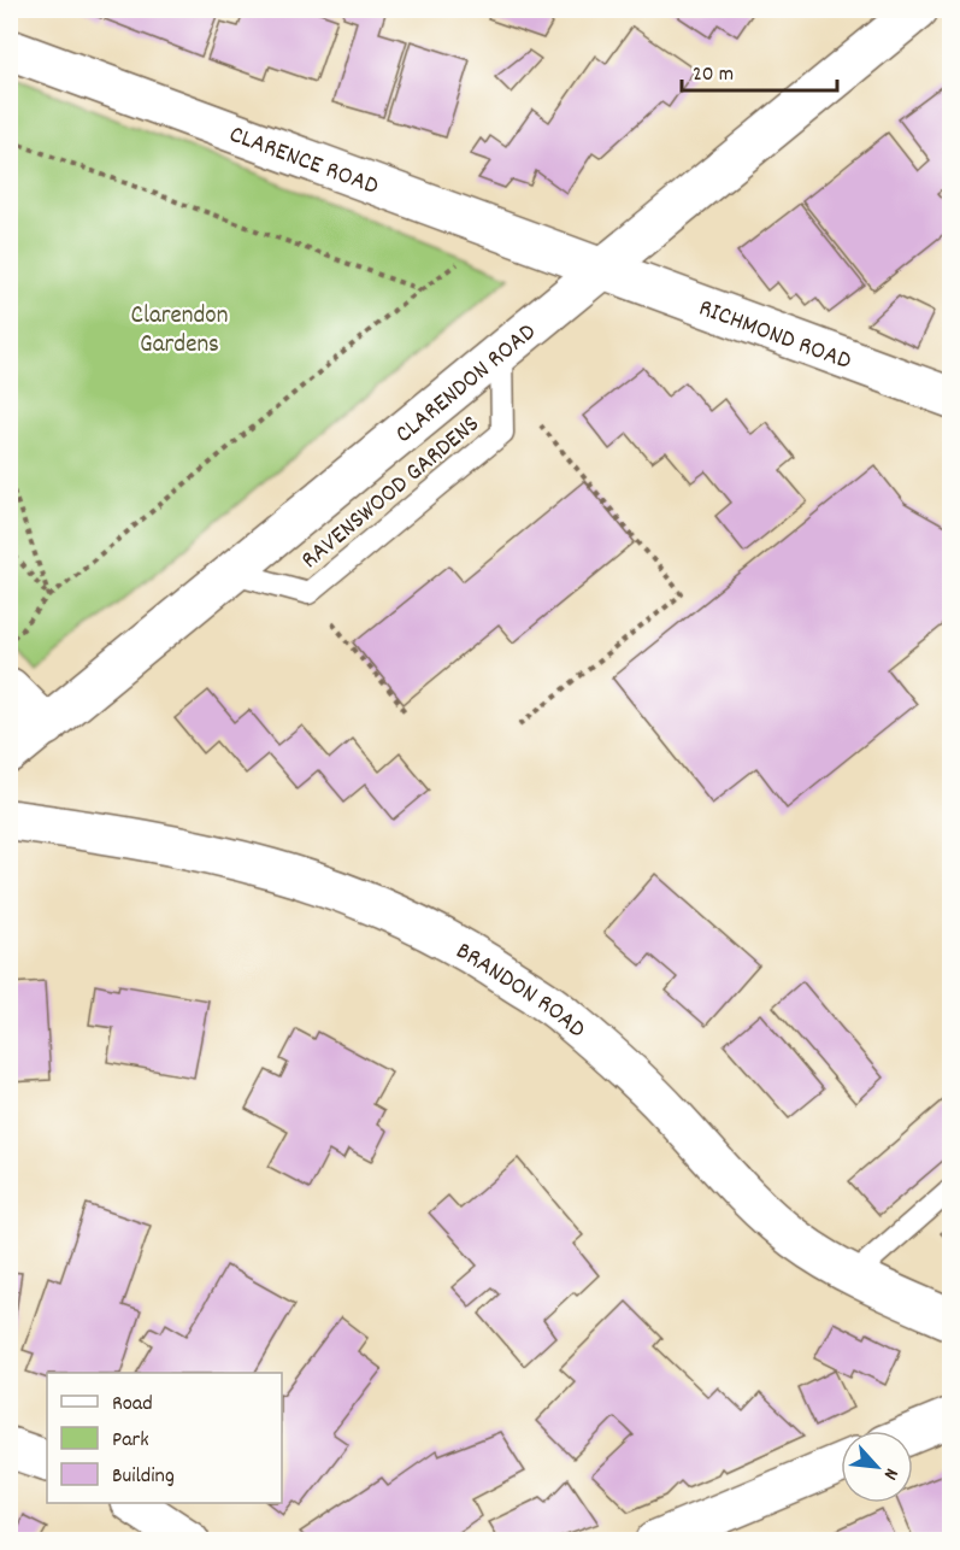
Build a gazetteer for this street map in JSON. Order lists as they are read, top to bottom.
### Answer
{
  "streets": {
    "street": [
      "CLARENCE ROAD",
      "RICHMOND ROAD",
      "CLARENDON ROAD",
      "BRANDON ROAD"
    ],
    "lane": ["RAVENSWOOD GARDENS"]
  },
  "crossings": [
    ["CLARENCE ROAD", "RICHMOND ROAD"],
    ["CLARENCE ROAD", "CLARENDON ROAD"],
    ["RICHMOND ROAD", "CLARENDON ROAD"],
    ["CLARENDON ROAD", "RAVENSWOOD GARDENS"]
  ],
  "parks": ["Clarendon Gardens"],
  "legend": ["Road", "Park", "Building"],
  "scale_bar": "20 m",
  "north": "bottom right"
}
